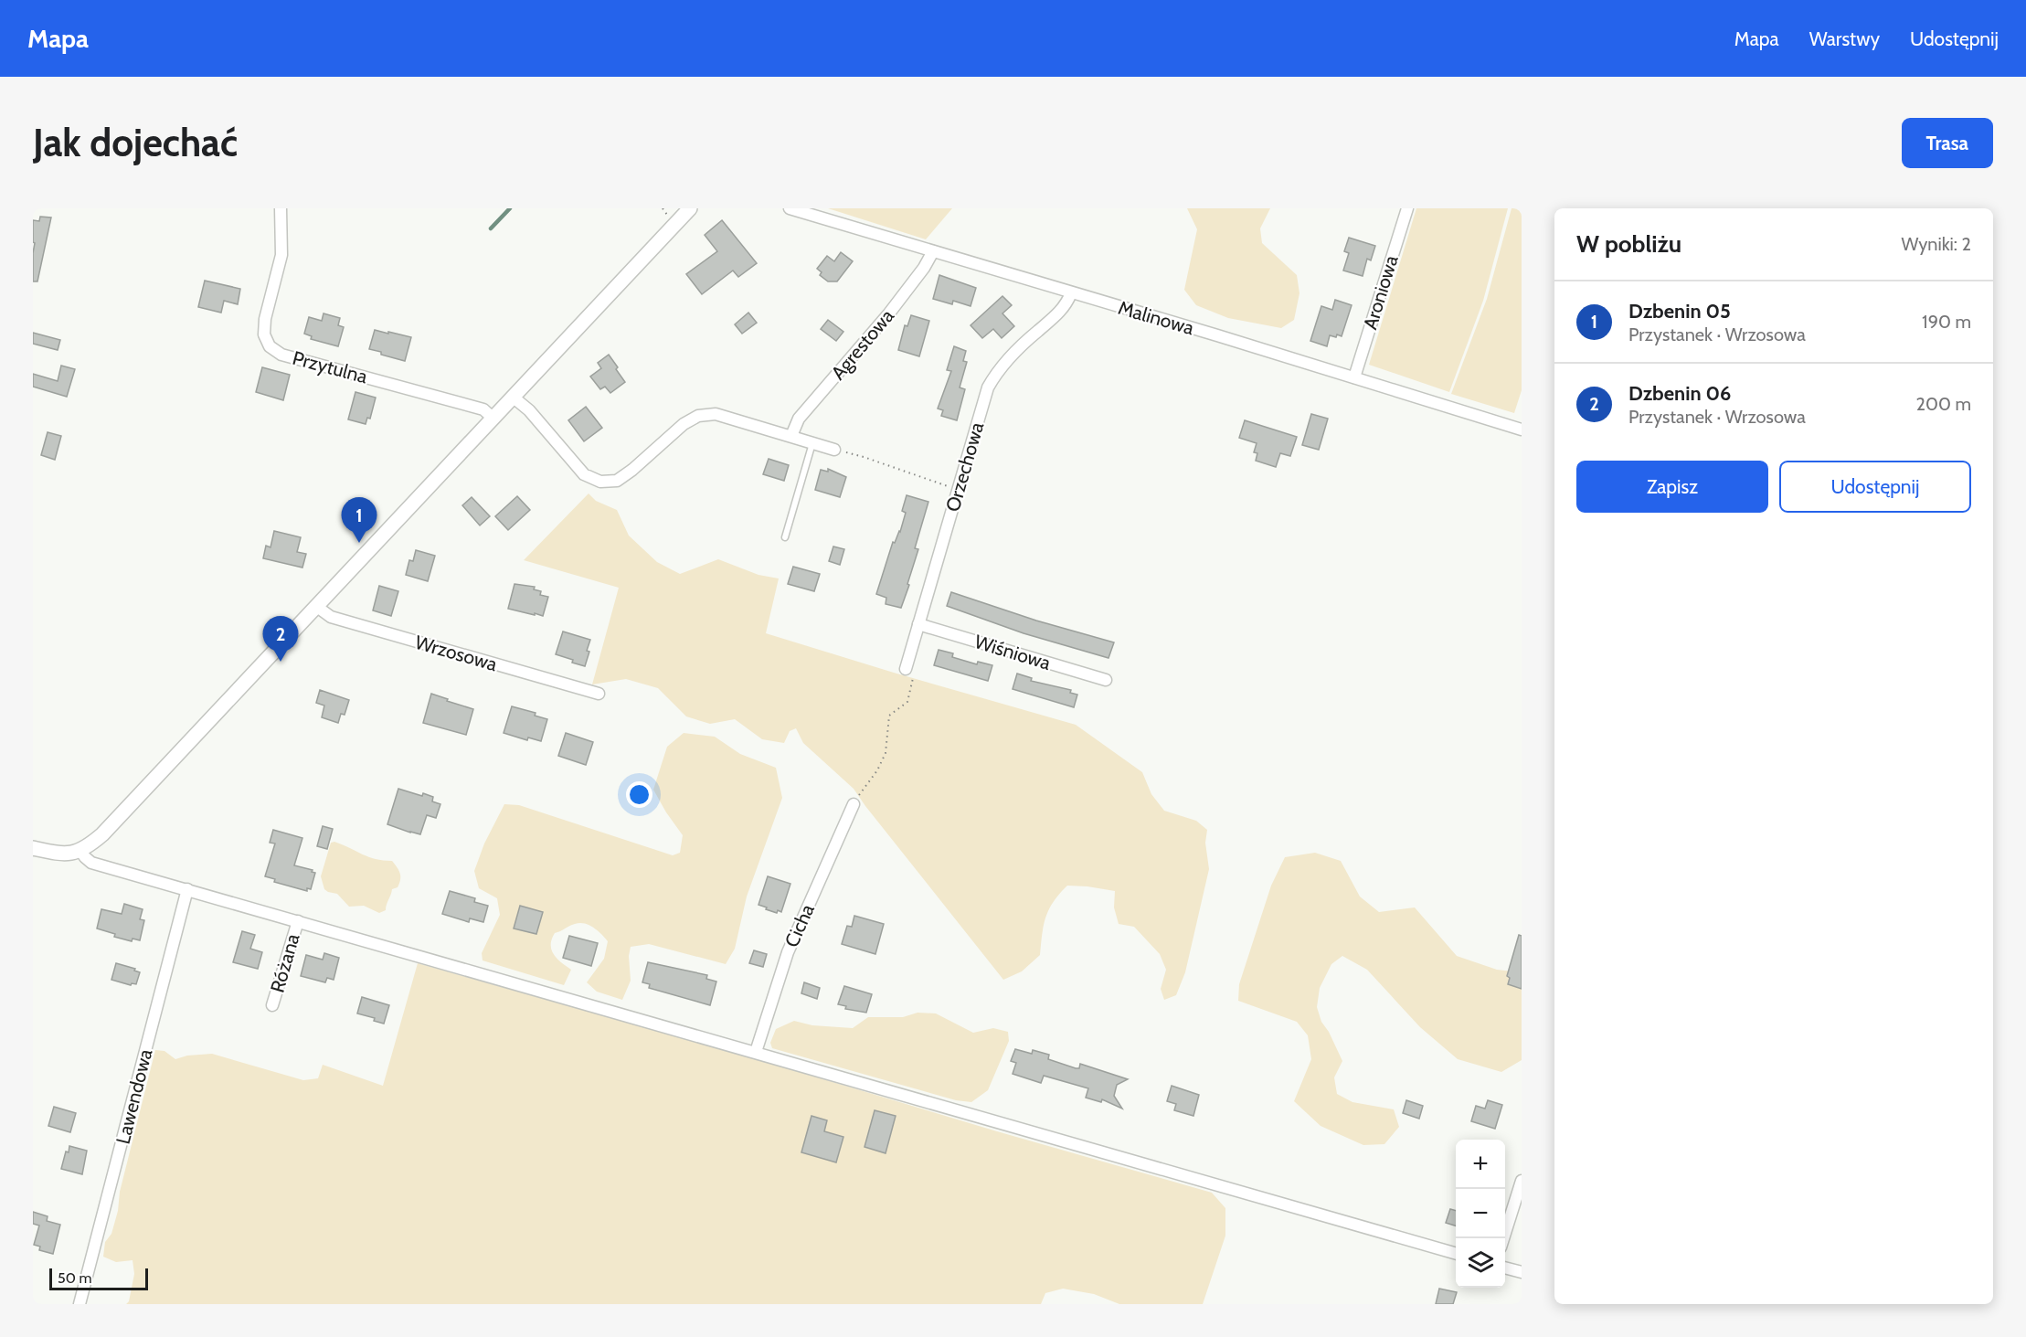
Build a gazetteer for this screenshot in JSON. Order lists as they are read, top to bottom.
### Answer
{
  "streets": {
    "street": [
      "Aroniowa",
      "Malinowa",
      "Agrestowa",
      "Przytulna",
      "Orzechowa",
      "Wiśniowa",
      "Wrzosowa",
      "Cicha",
      "Różana",
      "Lawendowa"
    ]
  },
  "crossings": [
    ["Aroniowa", "Malinowa"],
    ["Malinowa", "Agrestowa"],
    ["Malinowa", "Orzechowa"],
    ["Orzechowa", "Wiśniowa"]
  ],
  "scale_bar": "50 m",
  "page": {
    "header": "Mapa",
    "nav": ["Mapa", "Warstwy", "Udostępnij"],
    "buttons": [
      "Trasa",
      ["Zapisz", "Udostępnij"]
    ],
    "title": "Jak dojechać",
    "heading": ["W pobliżu", "Wyniki: 2"],
    "list": [
      {
        "mark": "1",
        "name": "Dzbenin 05",
        "note": "Przystanek · Wrzosowa",
        "value": "190 m"
      },
      {
        "mark": "2",
        "name": "Dzbenin 06",
        "note": "Przystanek · Wrzosowa",
        "value": "200 m"
      }
    ],
    "pins": ["1", "2"],
    "map_buttons": ["+", "−"],
    "scale": "50 m"
  }
}
